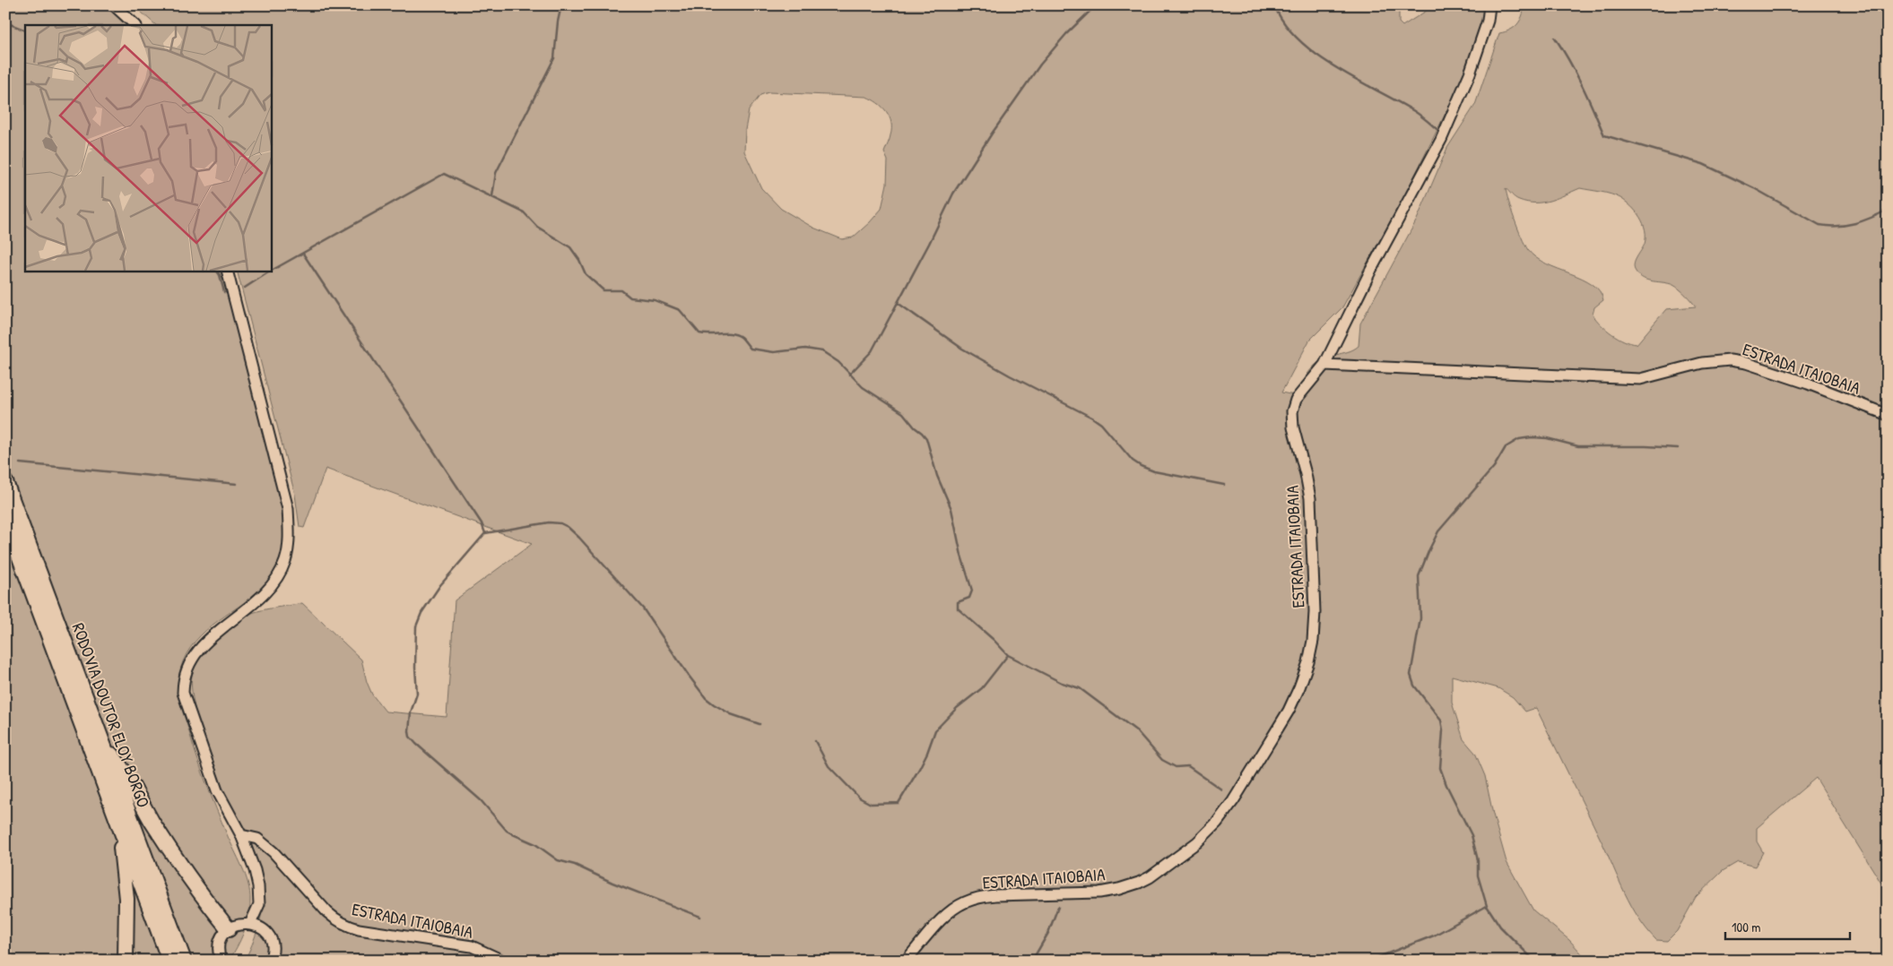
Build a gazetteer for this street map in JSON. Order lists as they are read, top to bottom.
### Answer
{
  "streets": {
    "highway": ["RODOVIA DOUTOR ELOY BORGO"],
    "street": ["ESTRADA ITAIOBAIA"]
  },
  "scale_bar": "100 m"
}
